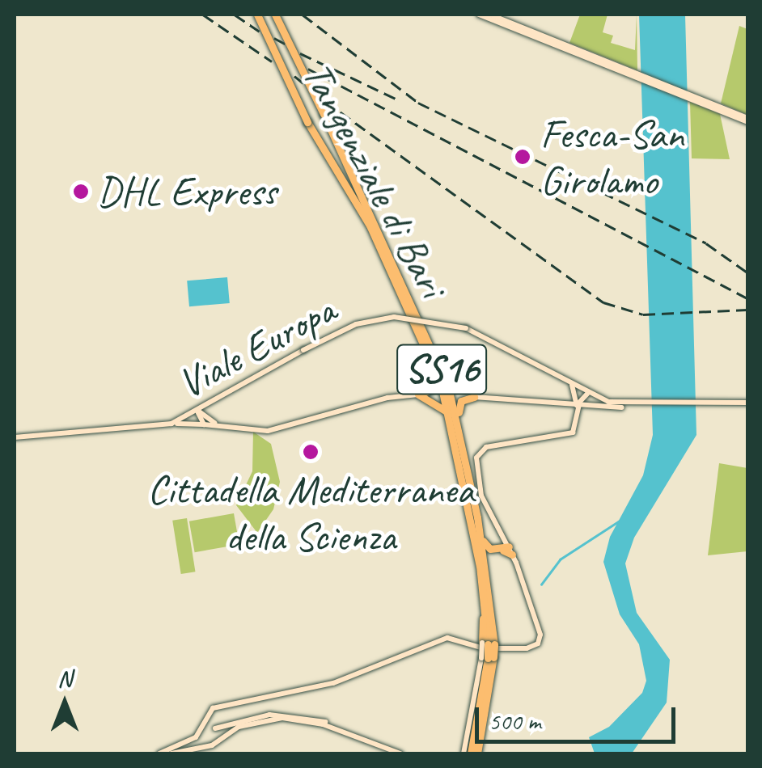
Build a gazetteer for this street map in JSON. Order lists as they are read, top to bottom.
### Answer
{
  "streets": {
    "highway": ["Tangenziale di Bari", "SS16"],
    "main road": ["Viale Europa"]
  },
  "places": ["Fesca-San Girolamo", "DHL Express", "Cittadella Mediterranea della Scienza"],
  "scale_bar": "500 m",
  "north": "top"
}
